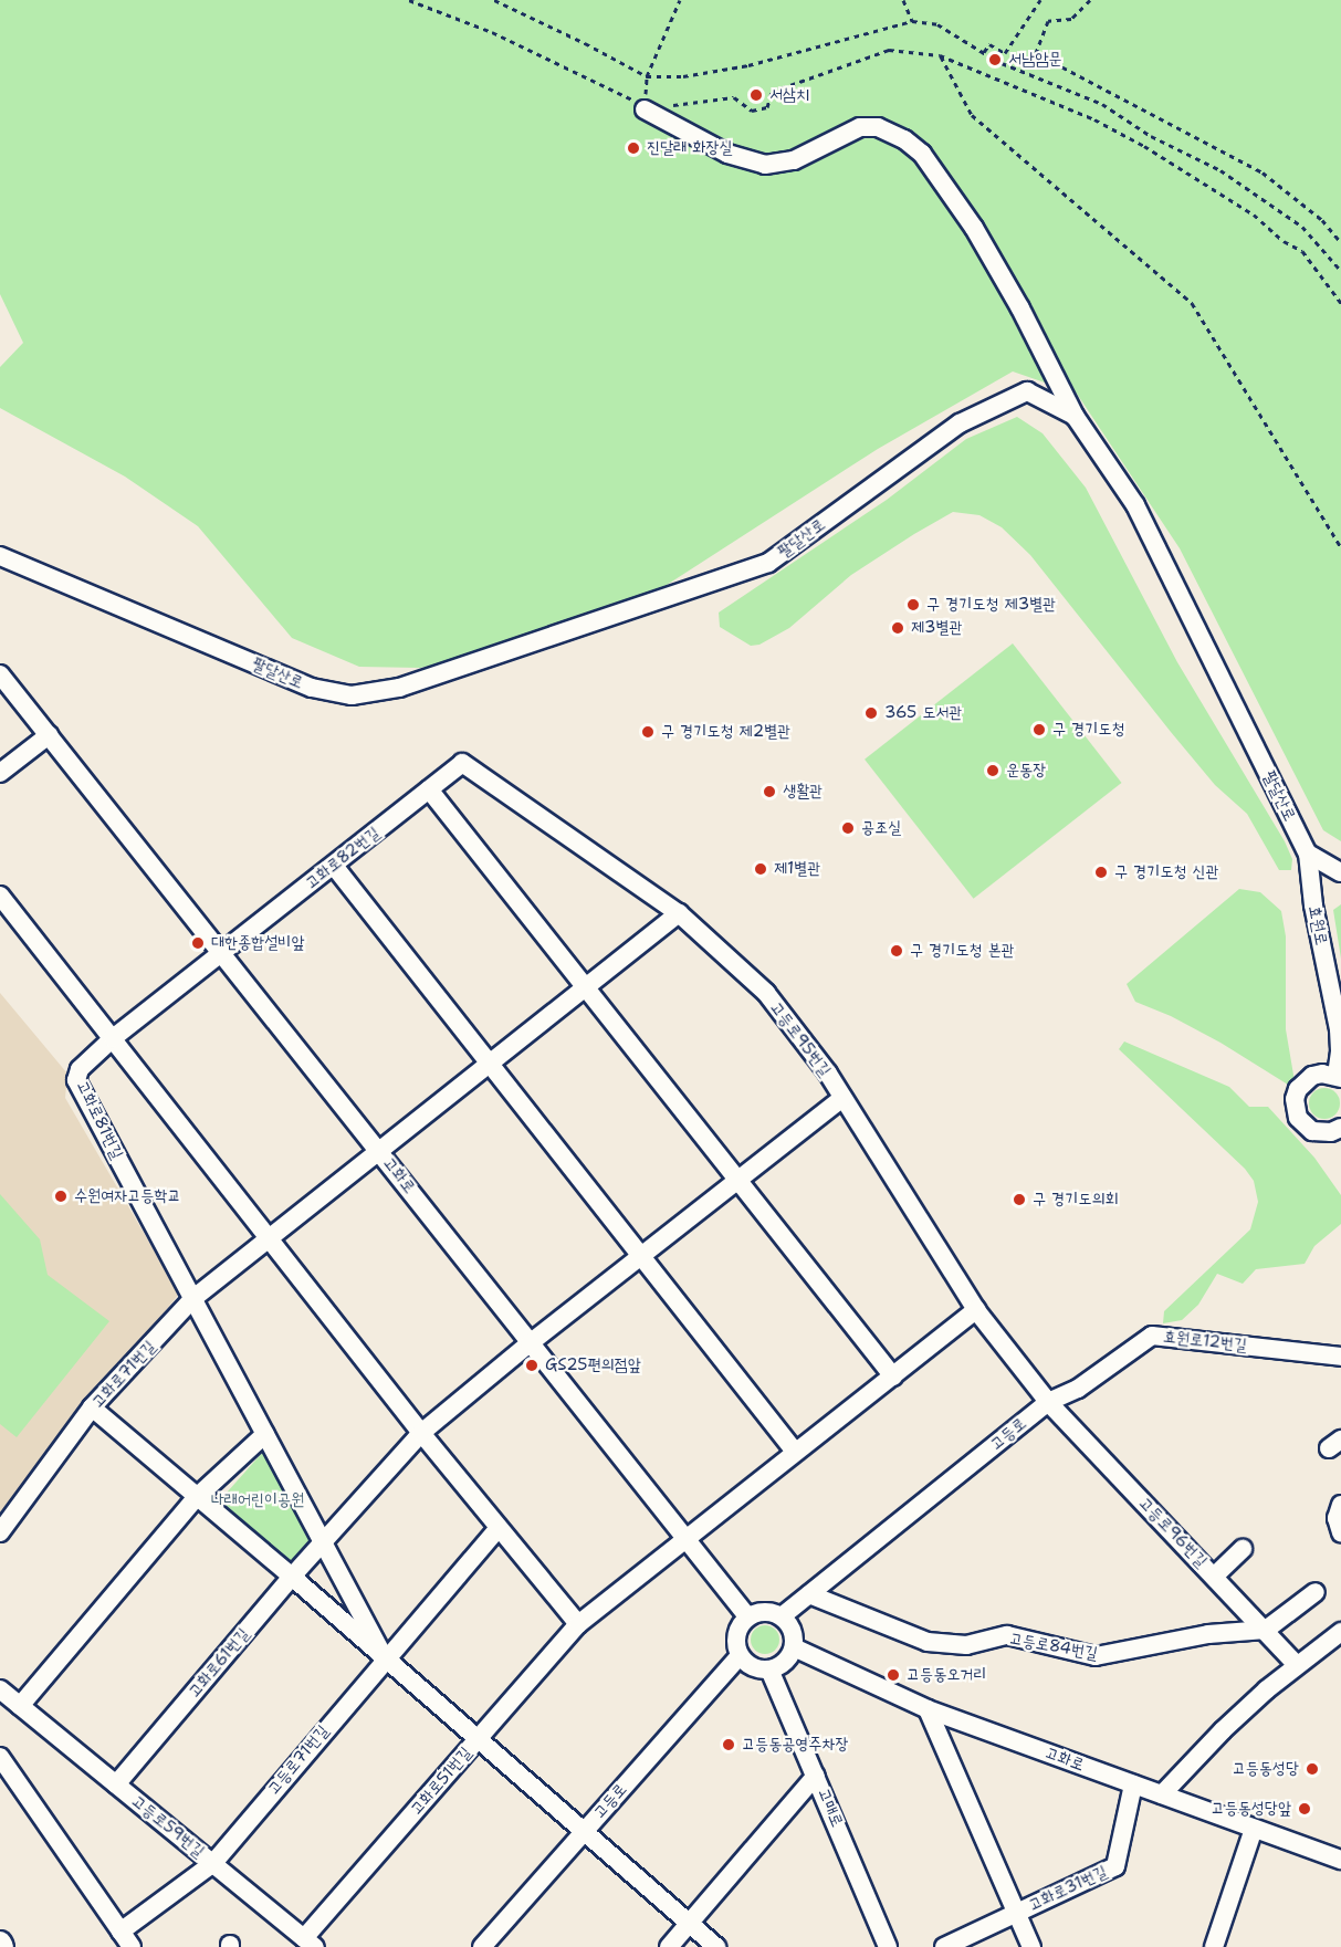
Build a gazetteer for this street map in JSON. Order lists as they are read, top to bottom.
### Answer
{
  "streets": {
    "street": [
      "팔달산로",
      "고화로82번길",
      "효원로",
      "고등로95번길",
      "고화로81번길",
      "고화로",
      "효원로12번길",
      "고화로71번길",
      "고등로",
      "고등로96번길",
      "고등로84번길",
      "고화로61번길",
      "고등로71번길",
      "고화로51번길",
      "고매로",
      "고등로59번길",
      "고화로31번길"
    ]
  },
  "crossings": [
    ["팔달산로", "효원로"],
    ["고화로82번길", "고등로95번길"],
    ["고화로82번길", "고화로81번길"],
    ["고화로82번길", "고화로"],
    ["고등로95번길", "효원로12번길"],
    ["고등로95번길", "고화로71번길"],
    ["고등로95번길", "고등로"],
    ["고등로95번길", "고등로96번길"],
    ["고등로95번길", "고화로61번길"],
    ["고등로95번길", "고화로51번길"],
    ["고화로81번길", "고화로"],
    ["고화로81번길", "고화로71번길"],
    ["고화로", "고화로71번길"],
    ["고화로", "고등로"],
    ["고화로", "고화로61번길"],
    ["고화로", "고화로51번길"],
    ["고화로", "고매로"],
    ["고화로", "고화로31번길"],
    ["효원로12번길", "고등로"],
    ["효원로12번길", "고등로96번길"],
    ["고등로", "고등로96번길"],
    ["고등로", "고등로84번길"],
    ["고등로", "고매로"],
    ["고등로96번길", "고등로84번길"],
    ["고화로61번길", "고등로59번길"],
    ["고등로71번길", "고등로59번길"],
    ["고화로51번길", "고등로59번길"]
  ],
  "parks": ["나래어린이공원"],
  "places": [
    "서남암문",
    "서삼치",
    "진달래 화장실",
    "구 경기도청 제3별관",
    "제3별관",
    "365 도서관",
    "구 경기도청",
    "구 경기도청 제2별관",
    "운동장",
    "생활관",
    "공조실",
    "제1별관",
    "구 경기도청 신관",
    "대한종합설비앞",
    "구 경기도청 본관",
    "수원여자고등학교",
    "구 경기도의회",
    "GS25편의점앞",
    "고등동오거리",
    "고등동공영주차장",
    "고등동성당",
    "고등동성당앞"
  ]
}
